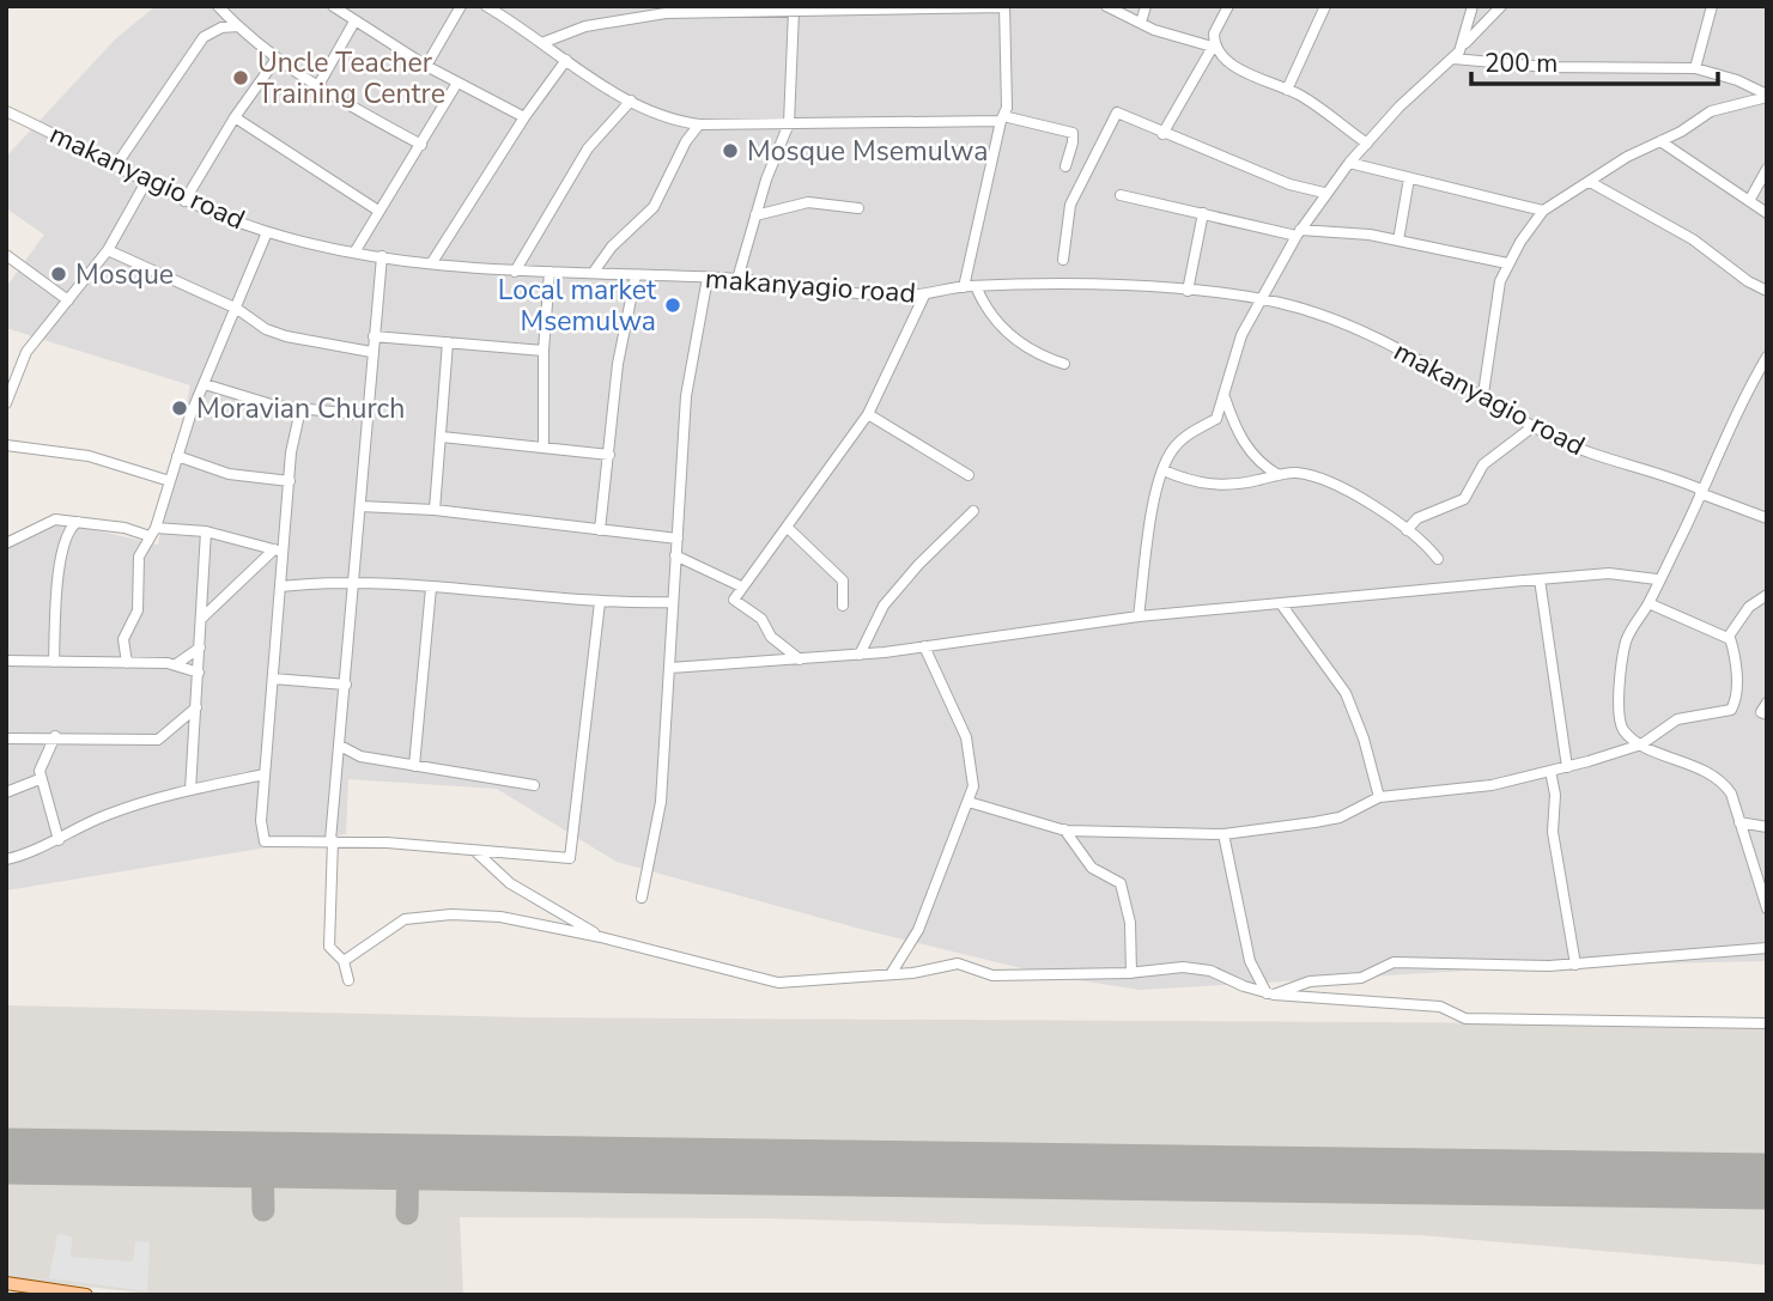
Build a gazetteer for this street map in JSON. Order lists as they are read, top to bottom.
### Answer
{
  "streets": {
    "street": ["makanyagio road"]
  },
  "places": [
    "Uncle Teacher Training Centre",
    "Mosque Msemulwa",
    "Mosque",
    "Local market Msemulwa",
    "Moravian Church"
  ],
  "scale_bar": "200 m"
}
